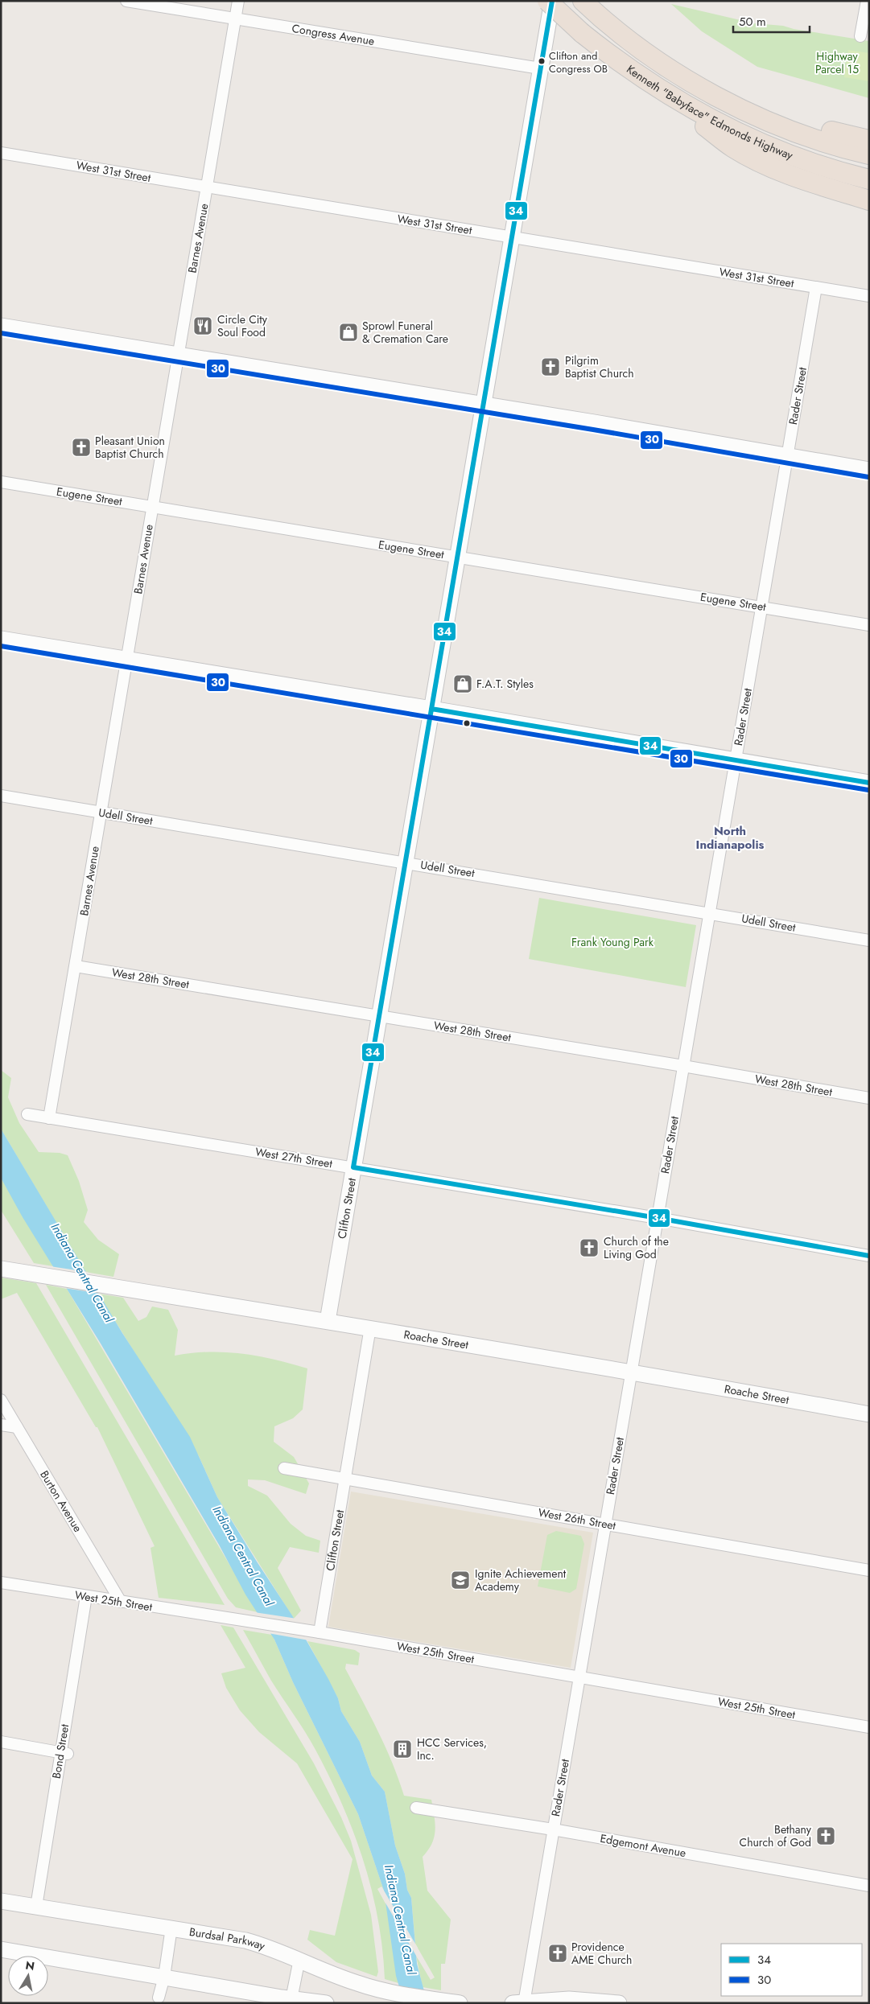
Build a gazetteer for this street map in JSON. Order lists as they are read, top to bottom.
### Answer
{
  "streets": {
    "highway": ["Kenneth \"Babyface\" Edmonds Highway"],
    "street": [
      "Congress Avenue",
      "West 31st Street",
      "Barnes Avenue",
      "Rader Street",
      "Eugene Street",
      "Udell Street",
      "West 28th Street",
      "West 27th Street",
      "Clifton Street",
      "Roache Street",
      "Burton Avenue",
      "West 26th Street",
      "West 25th Street",
      "Bond Street",
      "Edgemont Avenue",
      "Burdsal Parkway"
    ]
  },
  "crossings": [
    ["Congress Avenue", "Barnes Avenue"],
    ["Congress Avenue", "Clifton Street"],
    ["West 31st Street", "Barnes Avenue"],
    ["West 31st Street", "Rader Street"],
    ["West 31st Street", "Clifton Street"],
    ["Barnes Avenue", "Eugene Street"],
    ["Barnes Avenue", "Udell Street"],
    ["Barnes Avenue", "West 28th Street"],
    ["Barnes Avenue", "West 27th Street"],
    ["Rader Street", "Eugene Street"],
    ["Rader Street", "Udell Street"],
    ["Rader Street", "West 28th Street"],
    ["Rader Street", "West 27th Street"],
    ["Rader Street", "Roache Street"],
    ["Rader Street", "West 26th Street"],
    ["Rader Street", "West 25th Street"],
    ["Rader Street", "Edgemont Avenue"],
    ["Eugene Street", "Clifton Street"],
    ["Udell Street", "Clifton Street"],
    ["West 28th Street", "Clifton Street"],
    ["West 27th Street", "Clifton Street"],
    ["Clifton Street", "Roache Street"],
    ["Clifton Street", "West 26th Street"],
    ["Clifton Street", "West 25th Street"],
    ["Burton Avenue", "West 25th Street"],
    ["West 25th Street", "Bond Street"],
    ["Bond Street", "Burdsal Parkway"]
  ],
  "districts": ["North Indianapolis"],
  "water": ["Indiana Central Canal"],
  "parks": ["Highway Parcel 15", "Frank Young Park"],
  "places": {
    "other": ["Clifton and Congress OB"],
    "restaurant": ["Circle City Soul Food"],
    "shop": ["Sprowl Funeral & Cremation Care", "F.A.T. Styles"],
    "church": [
      "Pilgrim Baptist Church",
      "Pleasant Union Baptist Church",
      "Church of the Living God",
      "Bethany Church of God",
      "Providence AME Church"
    ],
    "school or university": ["Ignite Achievement Academy"],
    "building": ["HCC Services, Inc."]
  },
  "lines": ["transit line 34", "transit line 30"],
  "legend": ["34", "30"],
  "scale_bar": "50 m",
  "north": "top"
}
